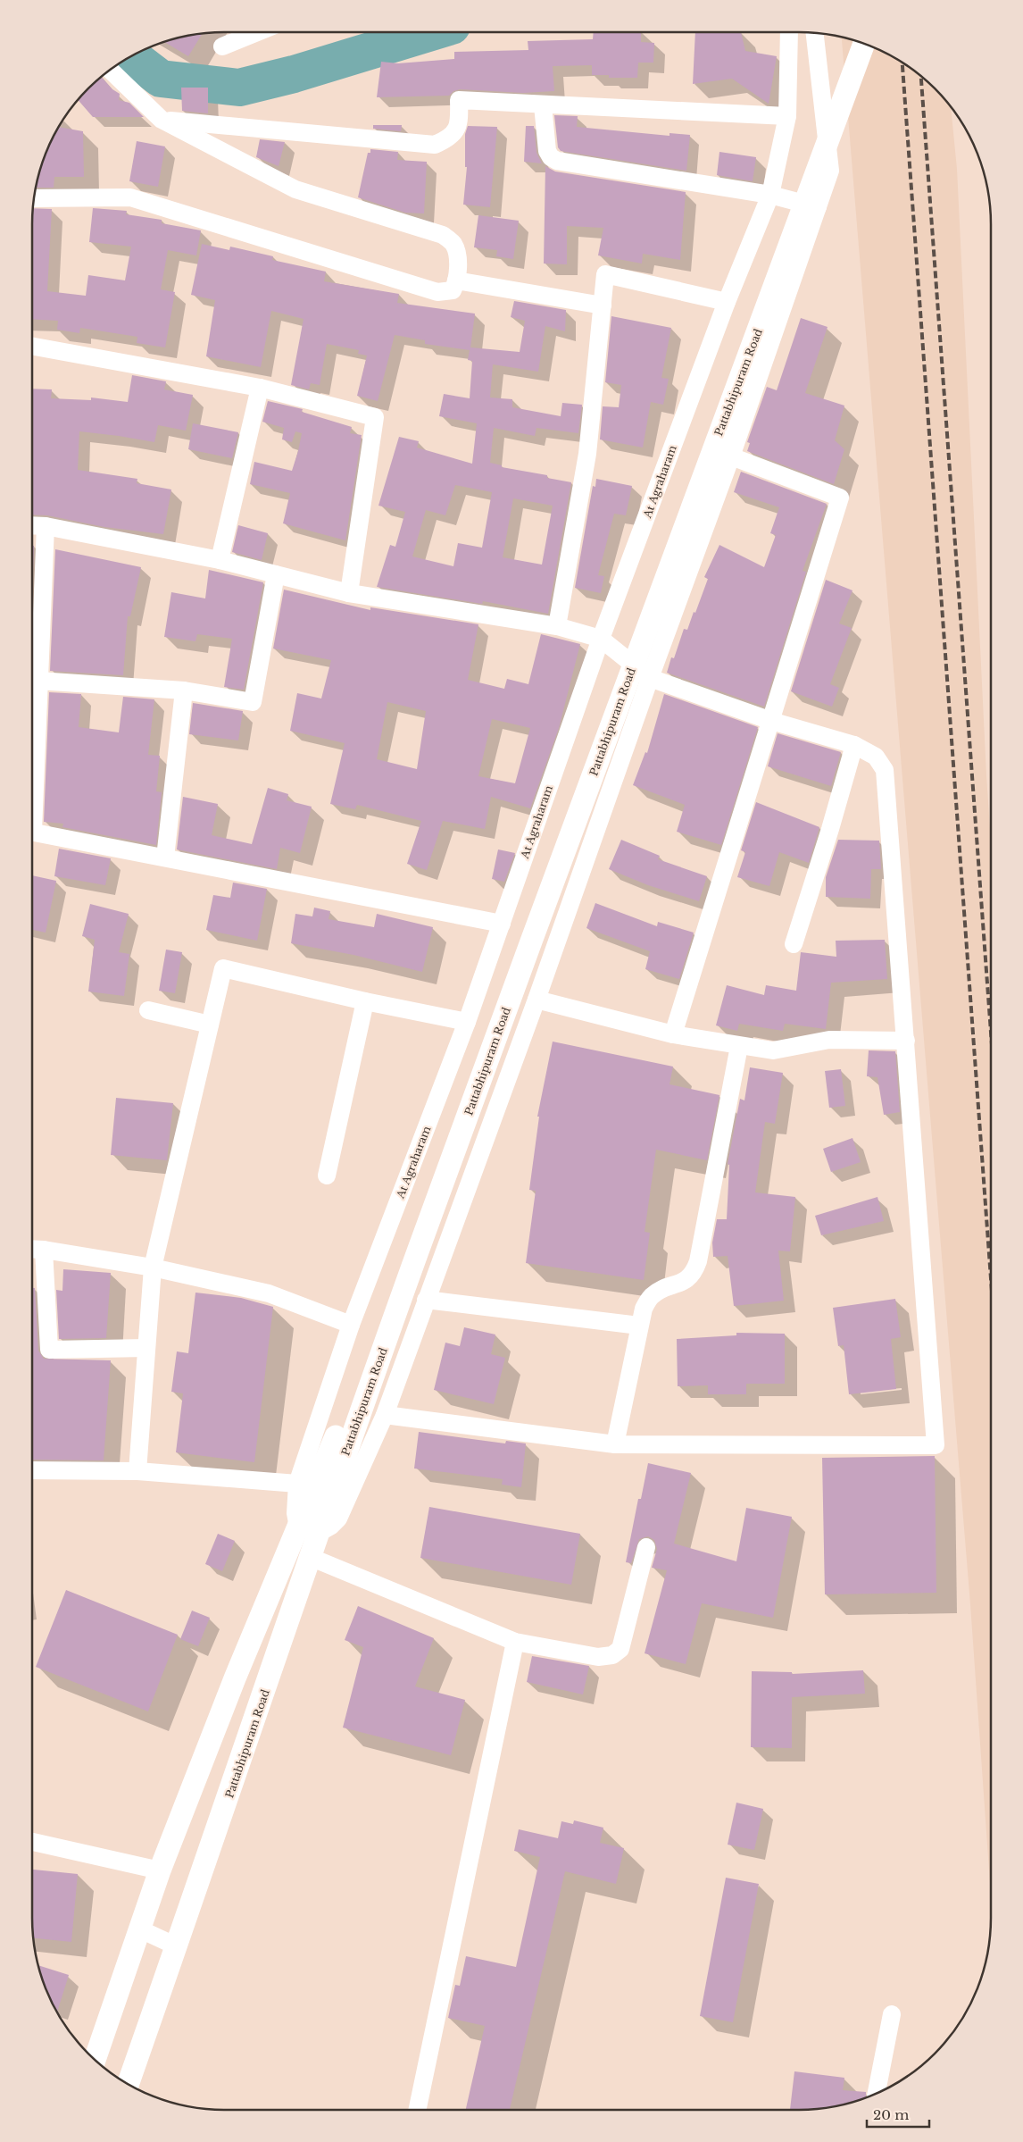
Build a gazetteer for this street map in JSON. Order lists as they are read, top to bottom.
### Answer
{
  "streets": {
    "street": ["Pattabhipuram Road", "At Agraharam"]
  },
  "crossings": [
    ["Pattabhipuram Road", "At Agraharam"]
  ],
  "scale_bar": "20 m"
}
